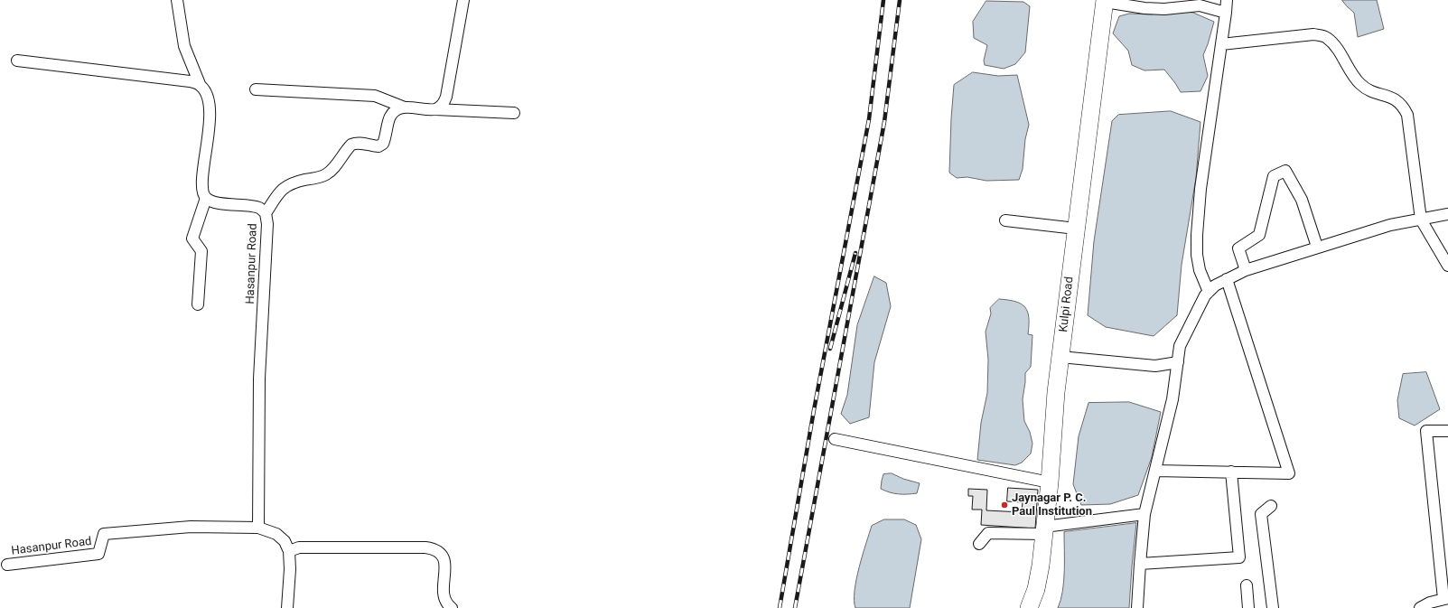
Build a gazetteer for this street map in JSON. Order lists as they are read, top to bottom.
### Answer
{
  "streets": {
    "main road": ["Kulpi Road"],
    "street": ["Hasanpur Road"]
  },
  "places": ["Jaynagar P. C. Paul Institution"]
}
